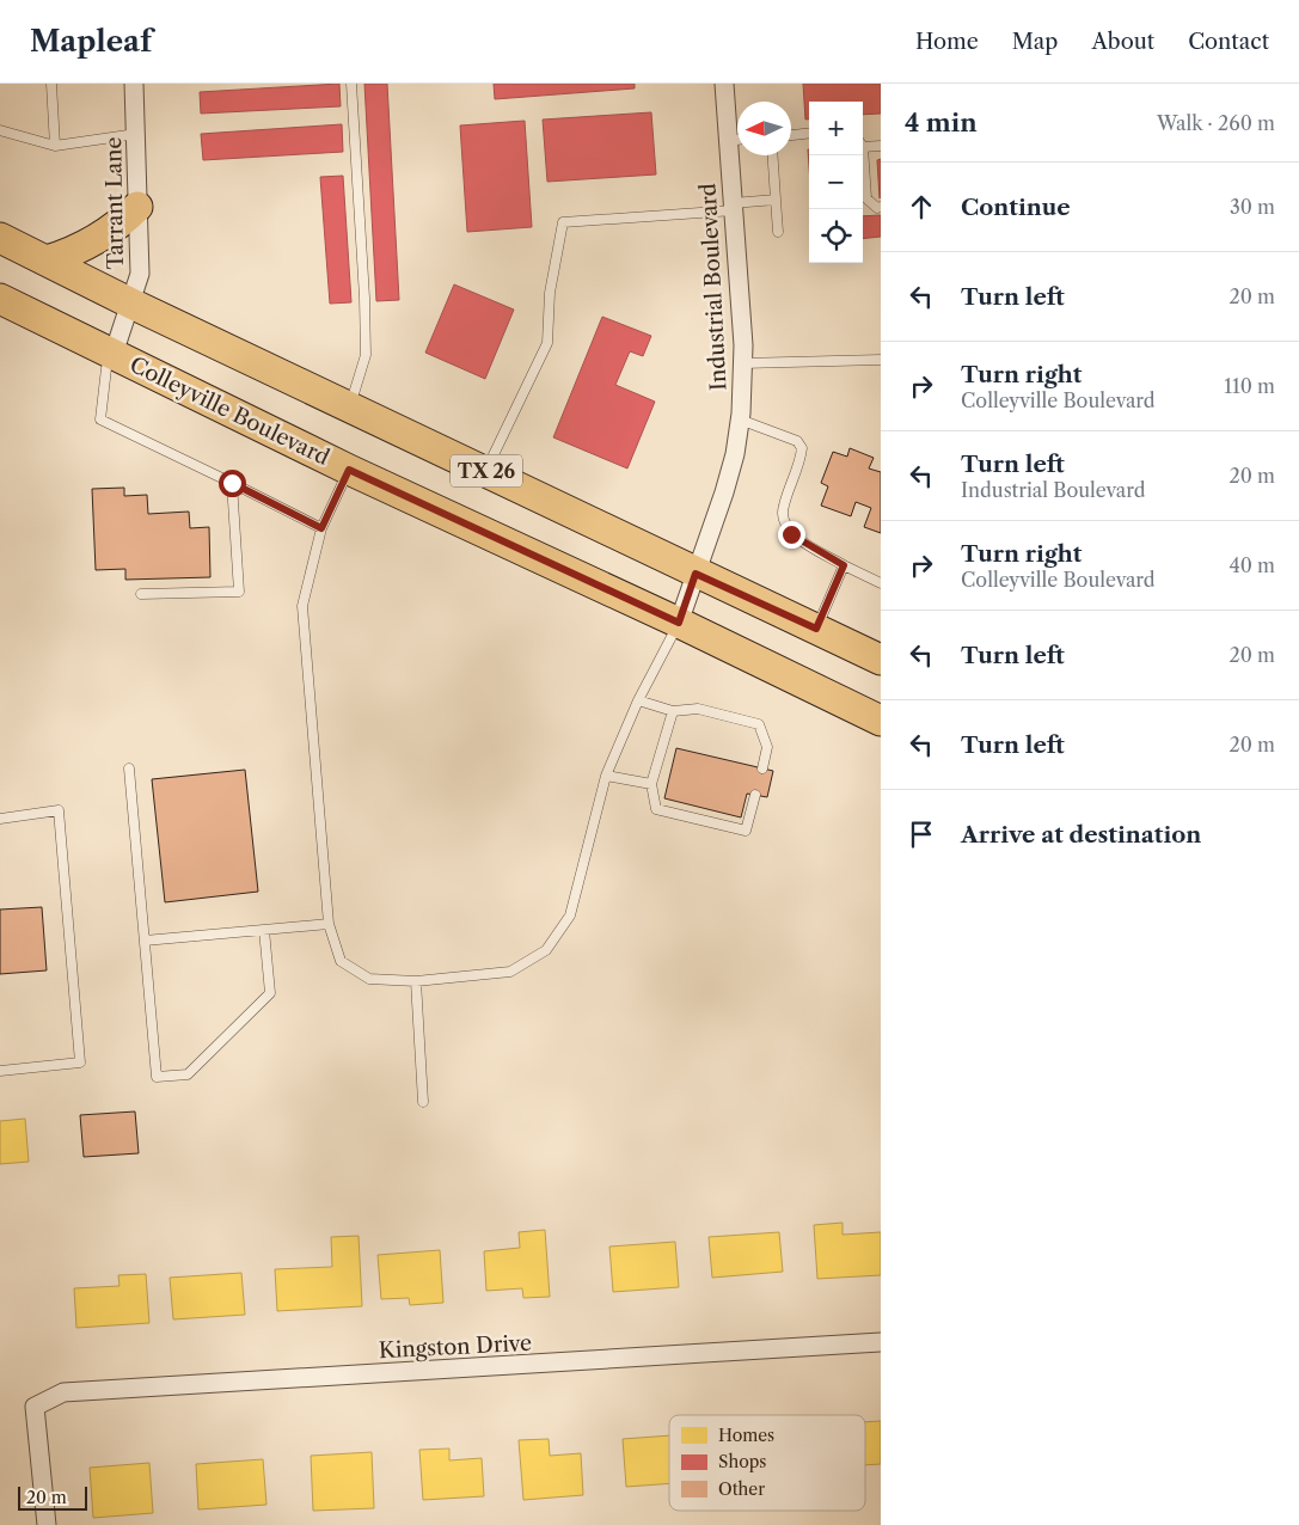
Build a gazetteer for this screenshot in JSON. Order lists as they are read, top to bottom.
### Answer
{
  "streets": {
    "main road": ["Colleyville Boulevard", "TX 26"],
    "street": ["Tarrant Lane", "Industrial Boulevard", "Kingston Drive"]
  },
  "crossings": [
    ["Tarrant Lane", "Colleyville Boulevard"],
    ["Tarrant Lane", "TX 26"],
    ["Industrial Boulevard", "Colleyville Boulevard"],
    ["Industrial Boulevard", "TX 26"]
  ],
  "legend": ["Homes", "Shops", "Other"],
  "scale_bar": "20 m",
  "north": "left",
  "page": {
    "header": "Mapleaf",
    "nav": [
      "Home",
      "Map",
      "About",
      "Contact"
    ],
    "heading": ["4 min", "Walk · 260 m"],
    "map_buttons": ["+", "−"],
    "list": [
      ["Continue", "30 m"],
      ["Turn left", "20 m"],
      ["Turn right", "Colleyville Boulevard", "110 m"],
      ["Turn left", "Industrial Boulevard", "20 m"],
      ["Turn right", "Colleyville Boulevard", "40 m"],
      ["Turn left", "20 m"],
      ["Turn left", "20 m"],
      "Arrive at destination"
    ],
    "scale": "20 m"
  }
}
